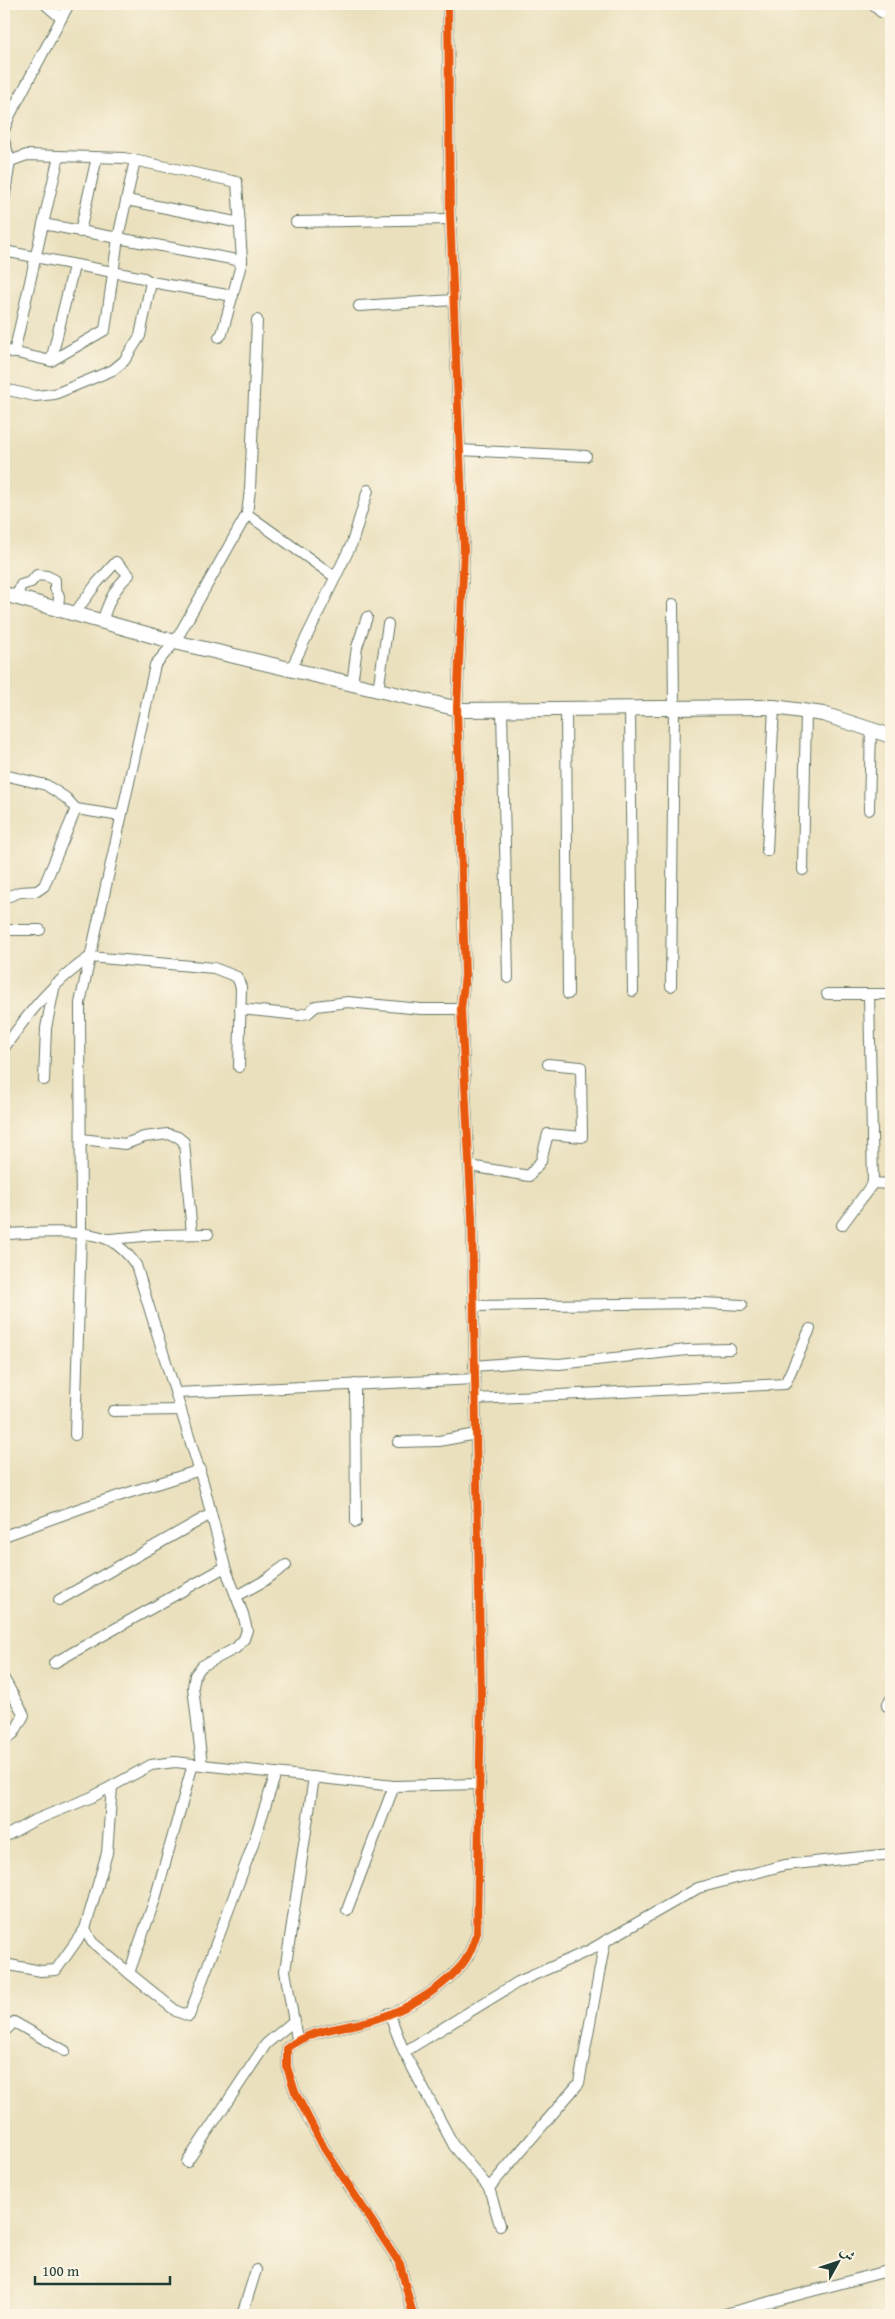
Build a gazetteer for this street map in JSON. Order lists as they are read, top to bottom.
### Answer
{
  "scale_bar": "100 m",
  "north": "top right"
}
